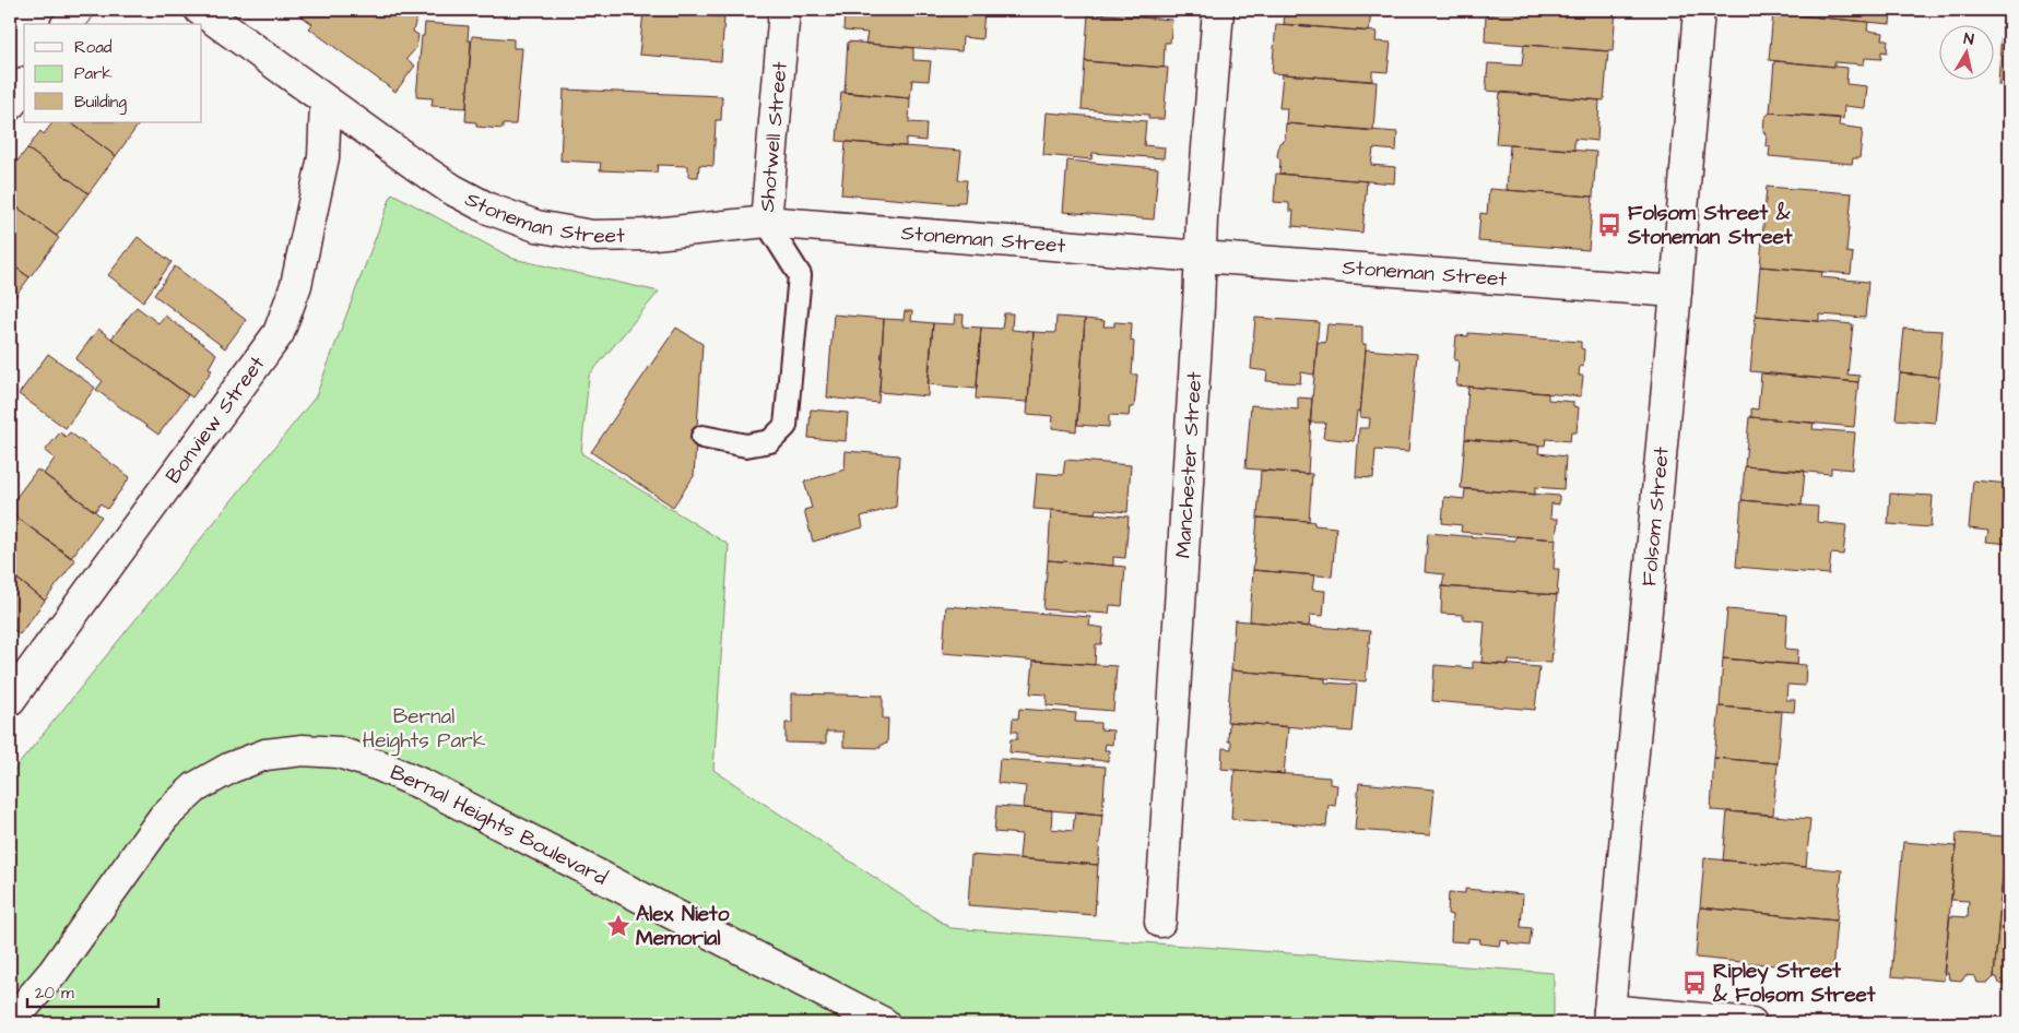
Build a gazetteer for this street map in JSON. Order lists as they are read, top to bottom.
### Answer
{
  "streets": {
    "street": [
      "Shotwell Street",
      "Stoneman Street",
      "Bonview Street",
      "Manchester Street",
      "Folsom Street",
      "Bernal Heights Boulevard"
    ]
  },
  "crossings": [
    ["Shotwell Street", "Stoneman Street"],
    ["Stoneman Street", "Bonview Street"],
    ["Stoneman Street", "Manchester Street"],
    ["Stoneman Street", "Folsom Street"]
  ],
  "parks": ["Bernal Heights Park"],
  "places": {
    "bus stop": ["Folsom Street & Stoneman Street", "Ripley Street & Folsom Street"],
    "place": ["Alex Nieto Memorial"]
  },
  "legend": ["Road", "Park", "Building"],
  "scale_bar": "20 m",
  "north": "top"
}
